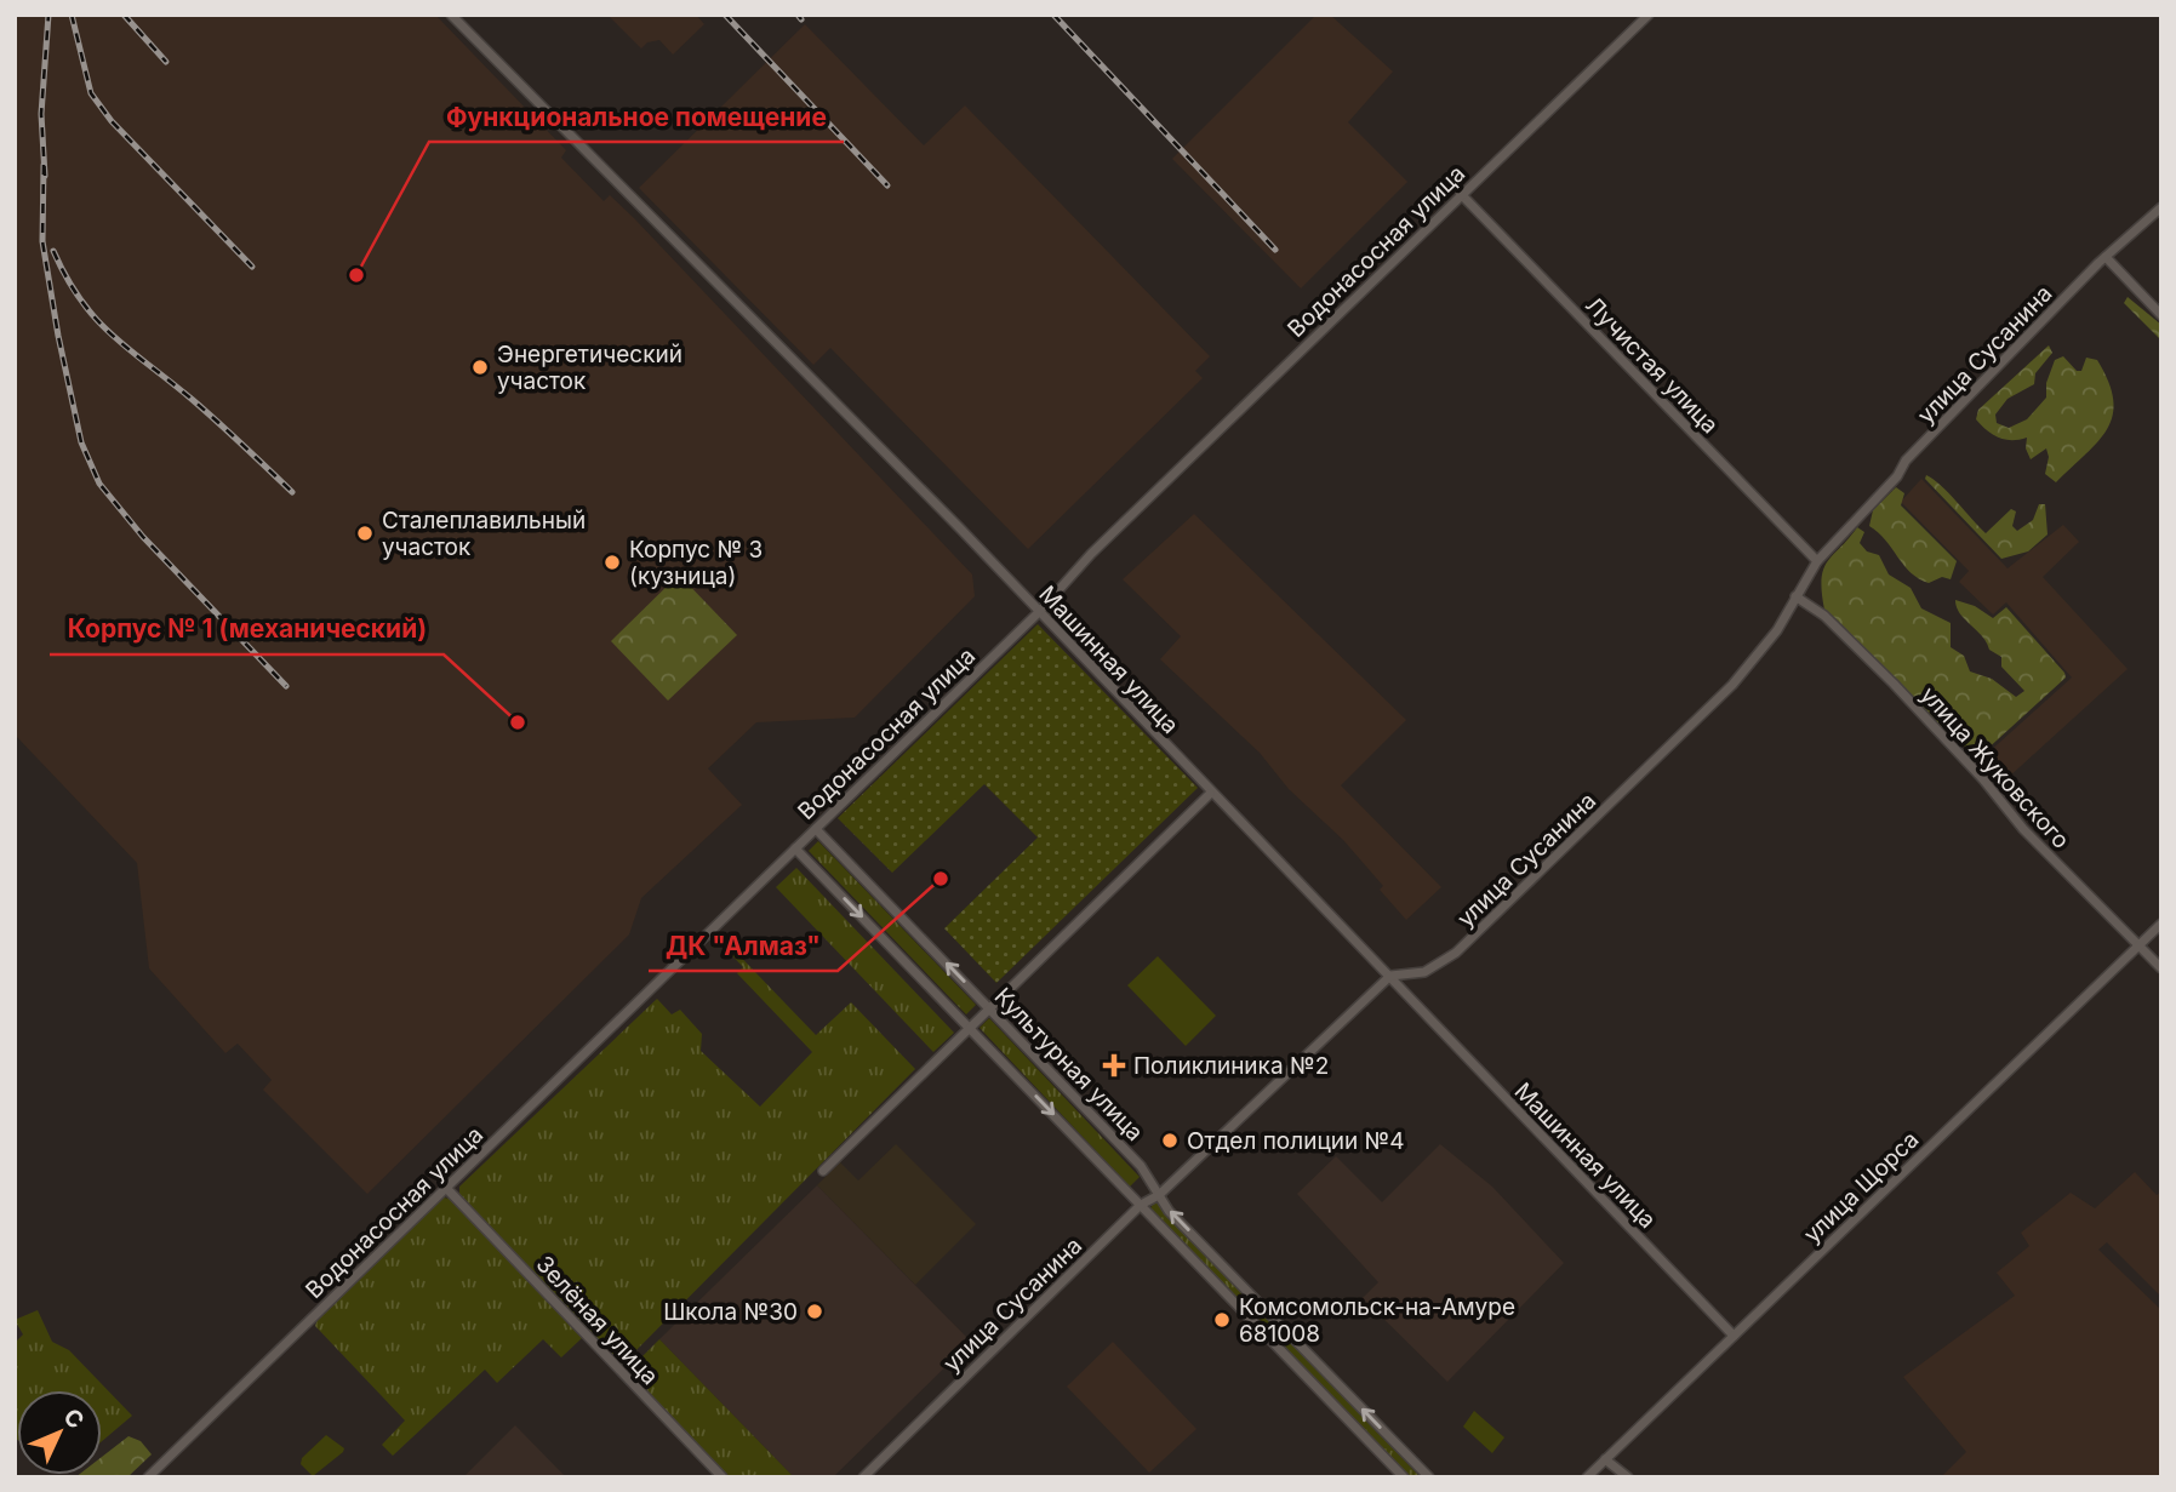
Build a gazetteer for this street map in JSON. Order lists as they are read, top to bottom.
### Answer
{
  "streets": {
    "street": [
      "Водонасосная улица",
      "улица Сусанина",
      "Лучистая улица",
      "Машинная улица",
      "улица Жуковского",
      "Культурная улица",
      "улица Щорса",
      "Зелёная улица"
    ]
  },
  "crossings": [
    ["Водонасосная улица", "Лучистая улица"],
    ["Водонасосная улица", "Машинная улица"],
    ["Водонасосная улица", "Культурная улица"],
    ["Водонасосная улица", "Зелёная улица"],
    ["улица Сусанина", "Лучистая улица"],
    ["улица Сусанина", "Машинная улица"],
    ["улица Сусанина", "улица Жуковского"],
    ["улица Сусанина", "Культурная улица"],
    ["Машинная улица", "улица Щорса"],
    ["улица Жуковского", "улица Щорса"]
  ],
  "places": {
    "other": [
      "Функциональное помещение",
      "Энергетический участок",
      "Сталеплавильный участок",
      "Корпус № 3 (кузница)",
      "Корпус № 1 (механический)",
      "ДК \"Алмаз\"",
      "Отдел полиции №4",
      "Школа №30",
      "Комсомольск-на-Амуре 681008"
    ],
    "health": ["Поликлиника №2"]
  },
  "north": "top right"
}
